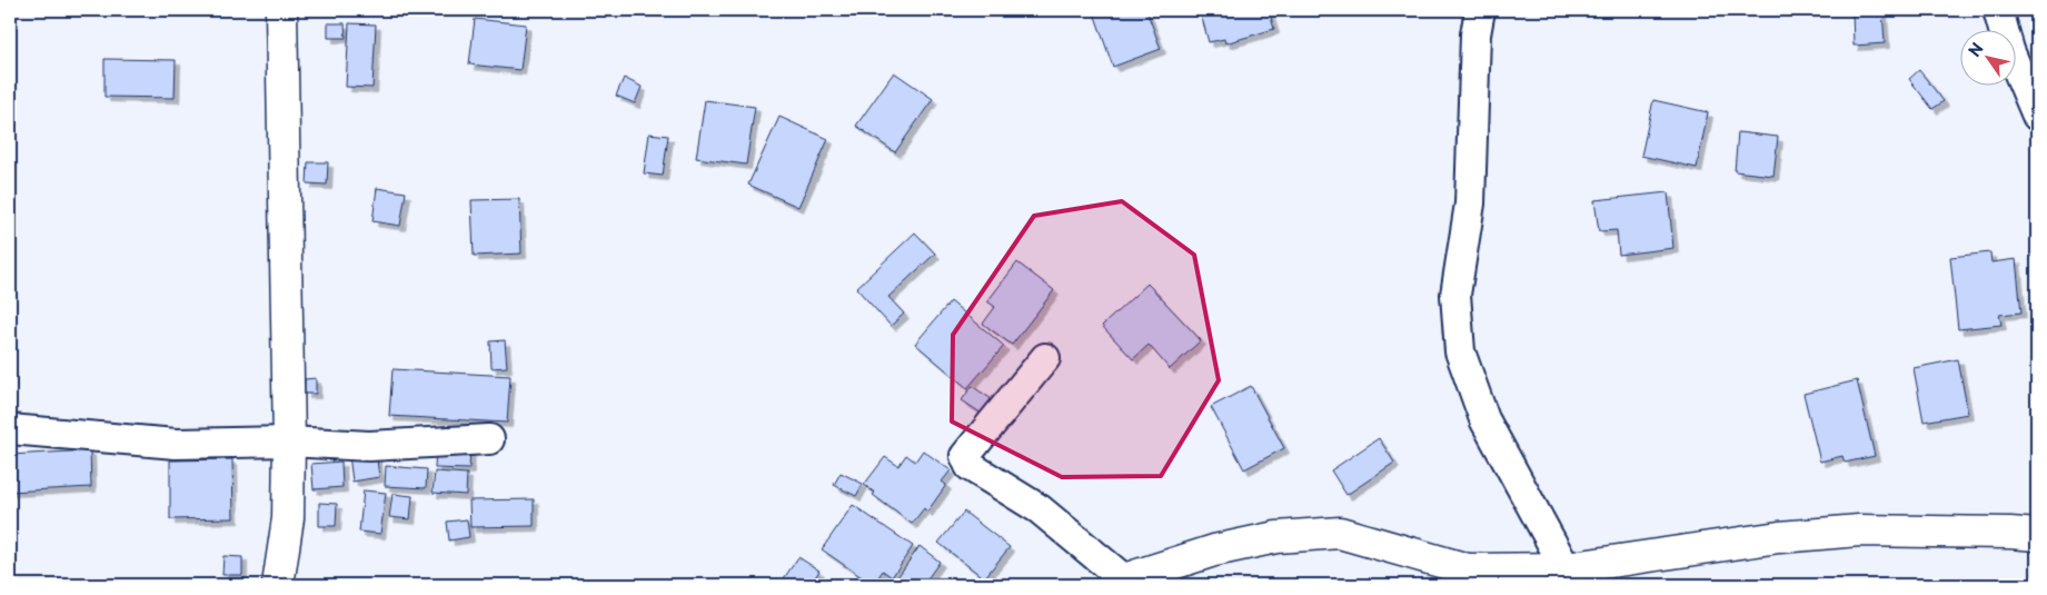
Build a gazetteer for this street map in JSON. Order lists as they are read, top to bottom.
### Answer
{
  "north": "top left"
}
